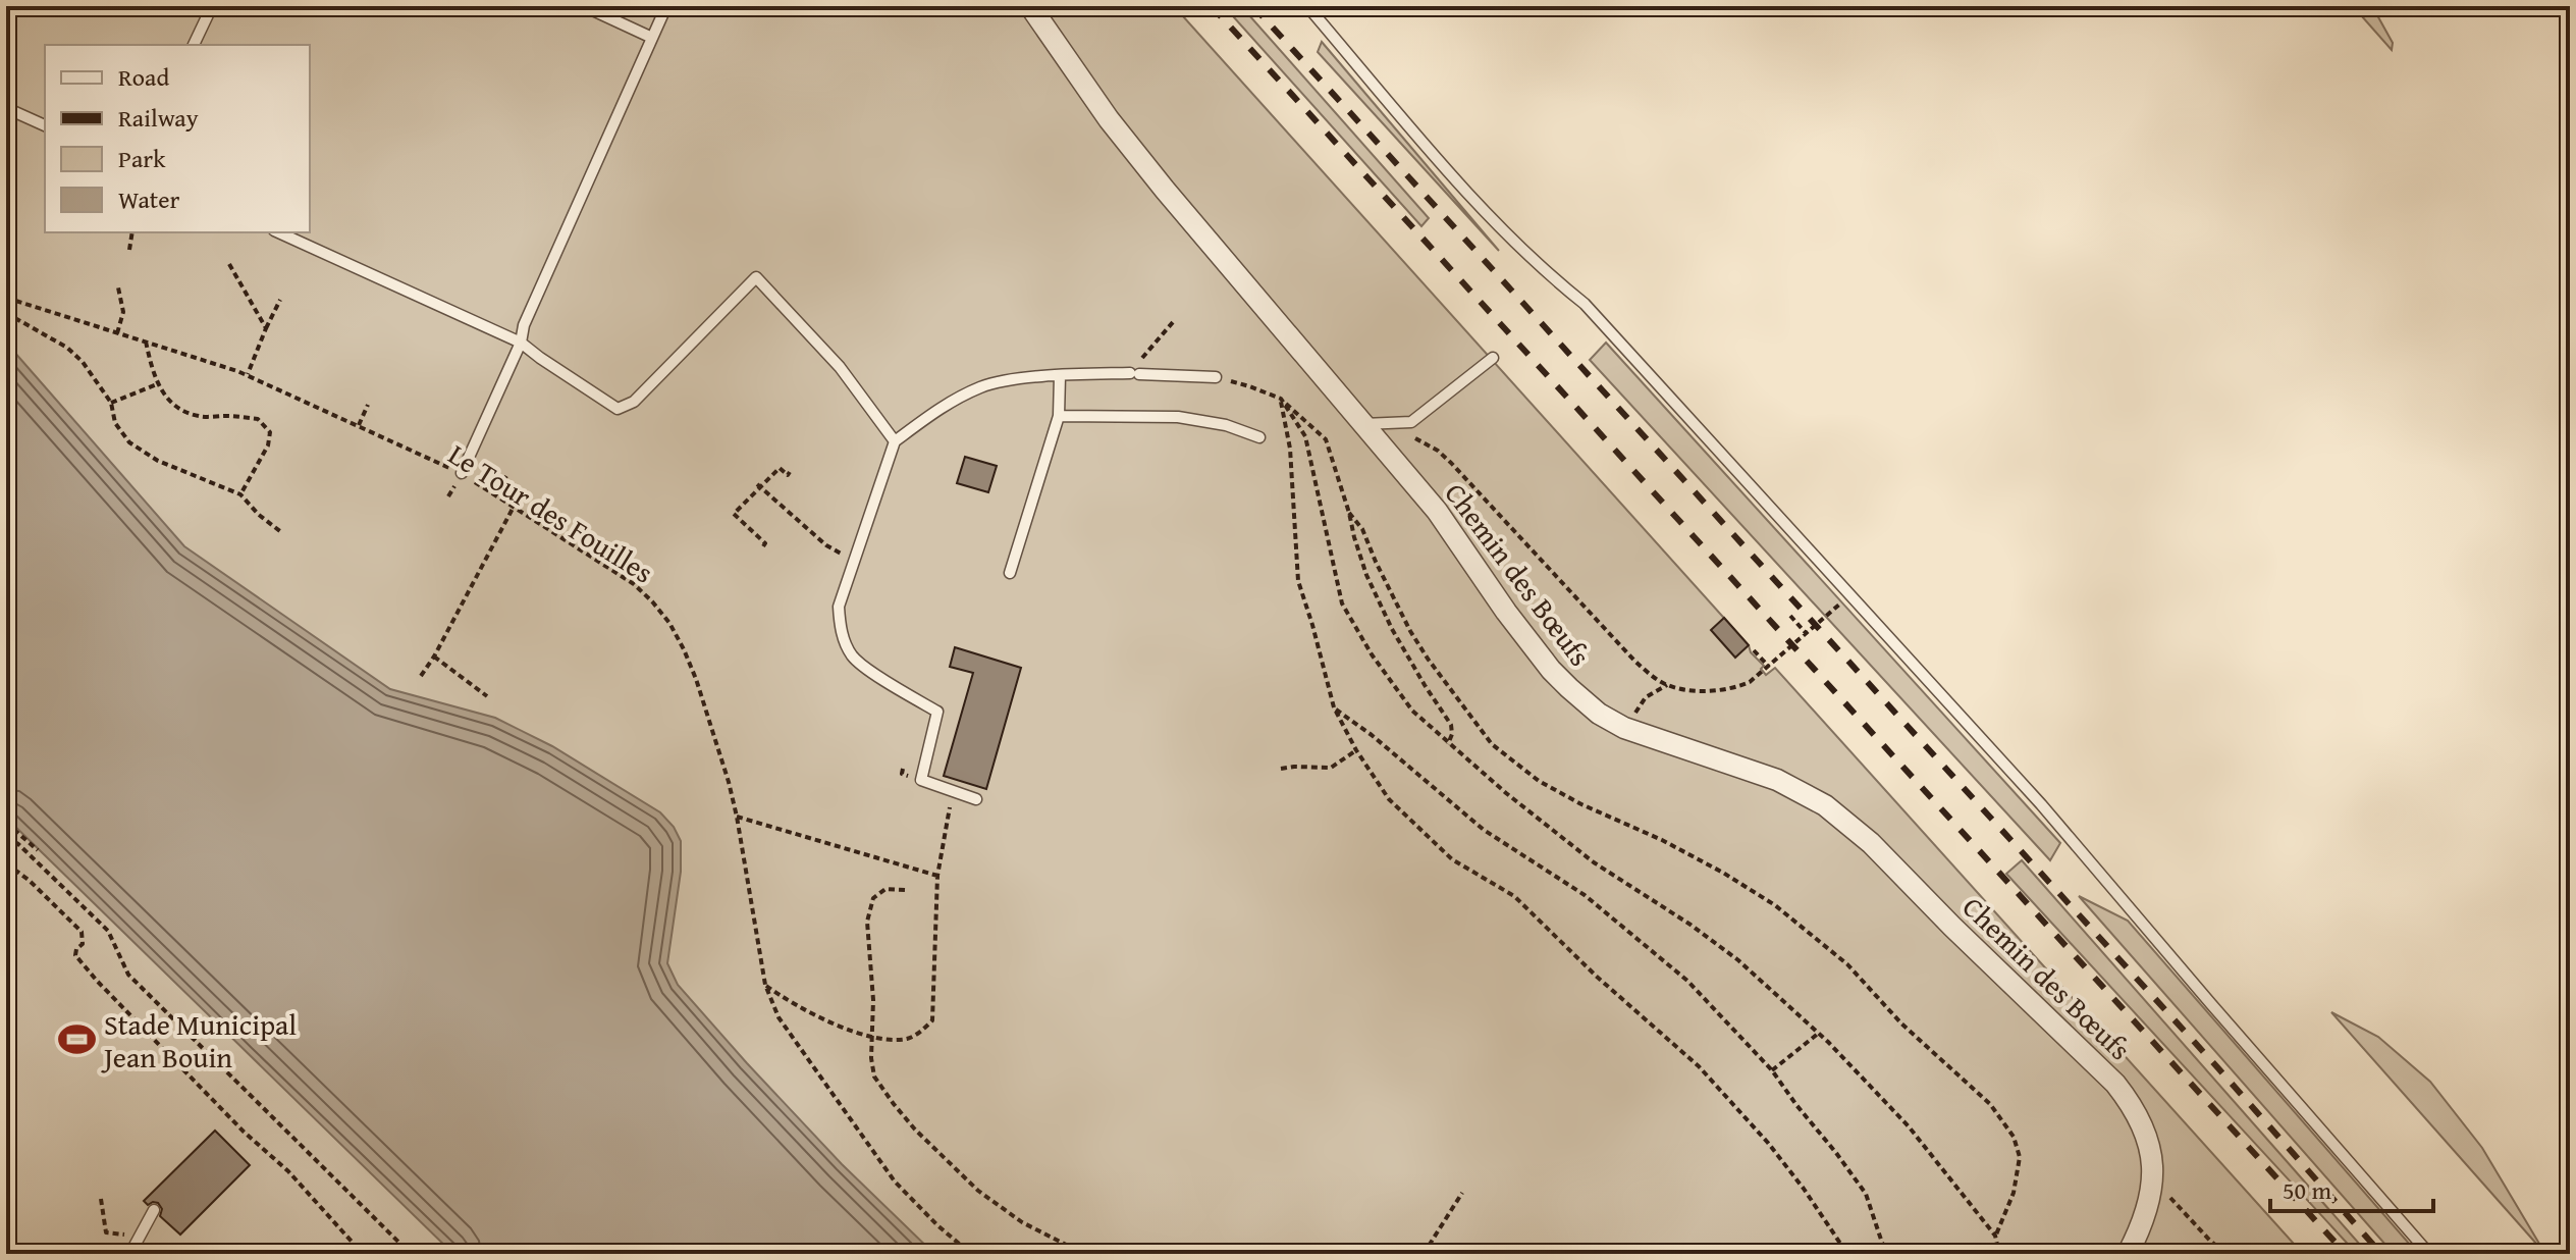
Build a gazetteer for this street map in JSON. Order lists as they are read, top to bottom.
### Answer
{
  "streets": {
    "street": ["Chemin des Bœufs"],
    "path": ["Le Tour des Fouilles"]
  },
  "places": {
    "sports": ["Stade Municipal Jean Bouin"]
  },
  "legend": [
    "Road",
    "Railway",
    "Park",
    "Water"
  ],
  "scale_bar": "50 m"
}
